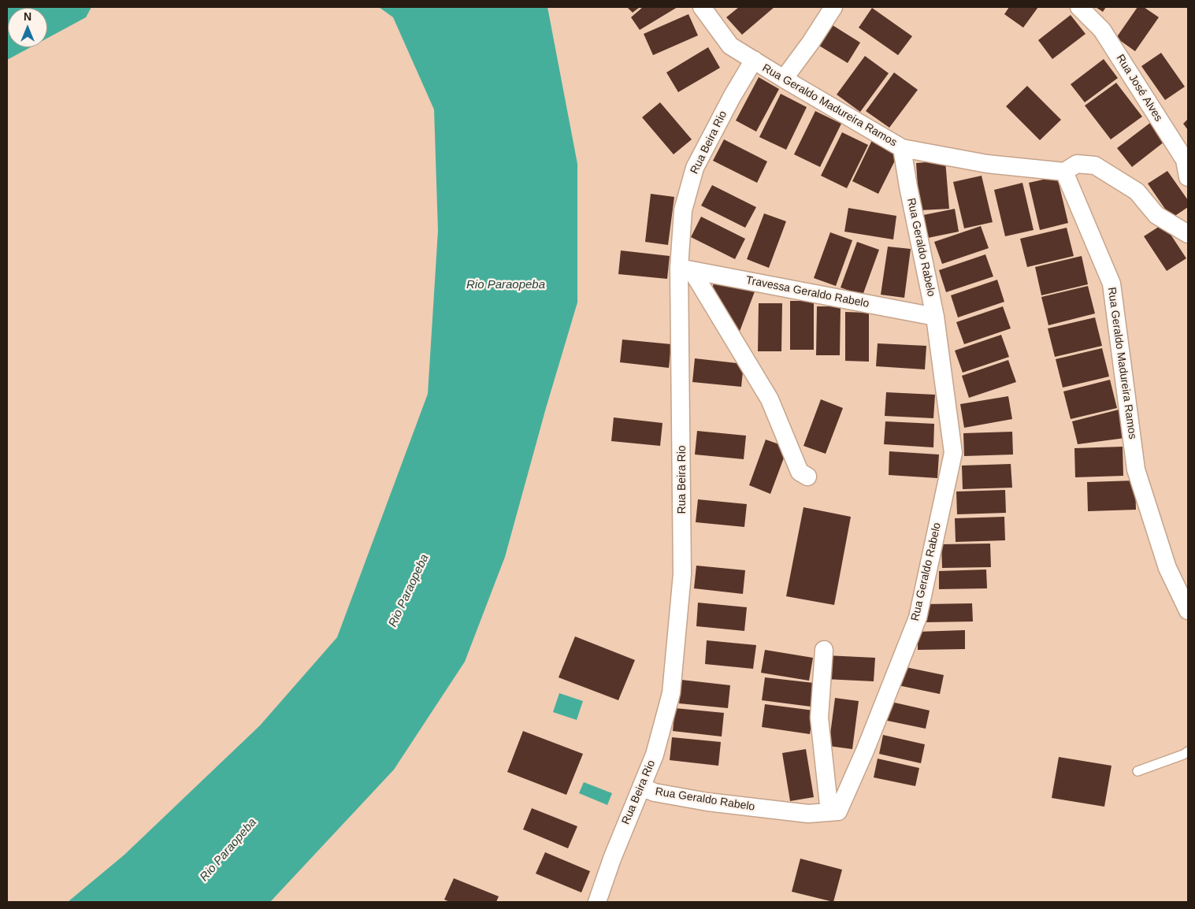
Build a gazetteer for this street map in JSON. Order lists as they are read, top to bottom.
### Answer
{
  "streets": {
    "street": [
      "Rua José Alves",
      "Rua Geraldo Madureira Ramos",
      "Rua Beira Rio",
      "Rua Geraldo Rabelo",
      "Travessa Geraldo Rabelo"
    ]
  },
  "crossings": [
    ["Rua Geraldo Madureira Ramos", "Rua Beira Rio"],
    ["Rua Geraldo Madureira Ramos", "Rua Geraldo Rabelo"],
    ["Rua Beira Rio", "Rua Geraldo Rabelo"],
    ["Rua Beira Rio", "Travessa Geraldo Rabelo"],
    ["Rua Geraldo Rabelo", "Travessa Geraldo Rabelo"]
  ],
  "water": ["Rio Paraopeba"],
  "north": "top"
}
